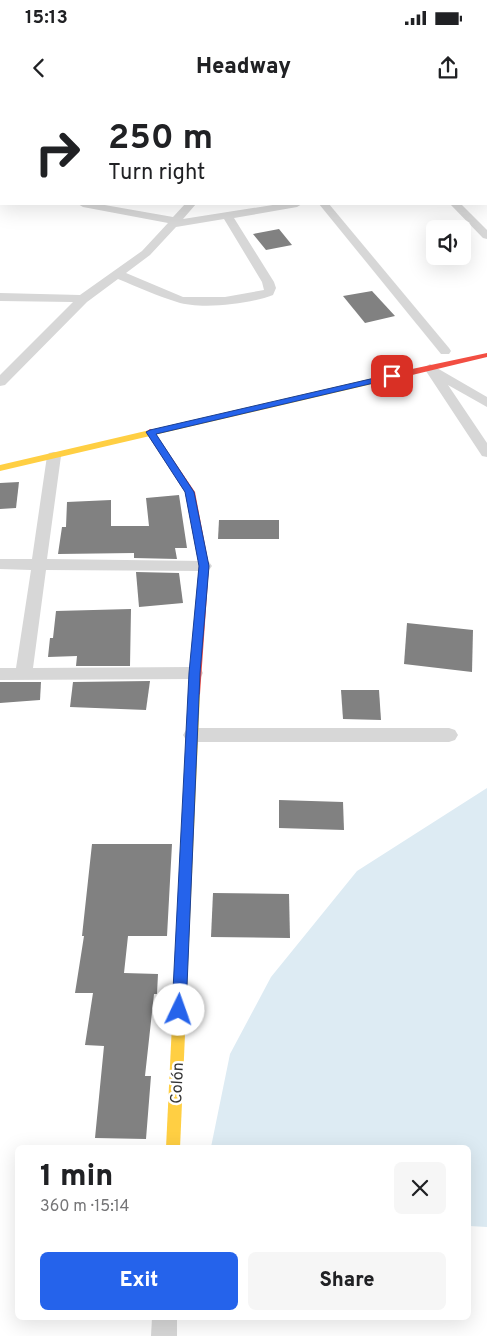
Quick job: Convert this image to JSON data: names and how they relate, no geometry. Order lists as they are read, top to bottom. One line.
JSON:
{"streets":{"street":["Colón"]},"page":{"status":"15:13","header":"Headway","turn":["250 m","Turn right"],"heading":["1 min","360 m · 15:14"],"buttons":["Exit","Share"]}}
